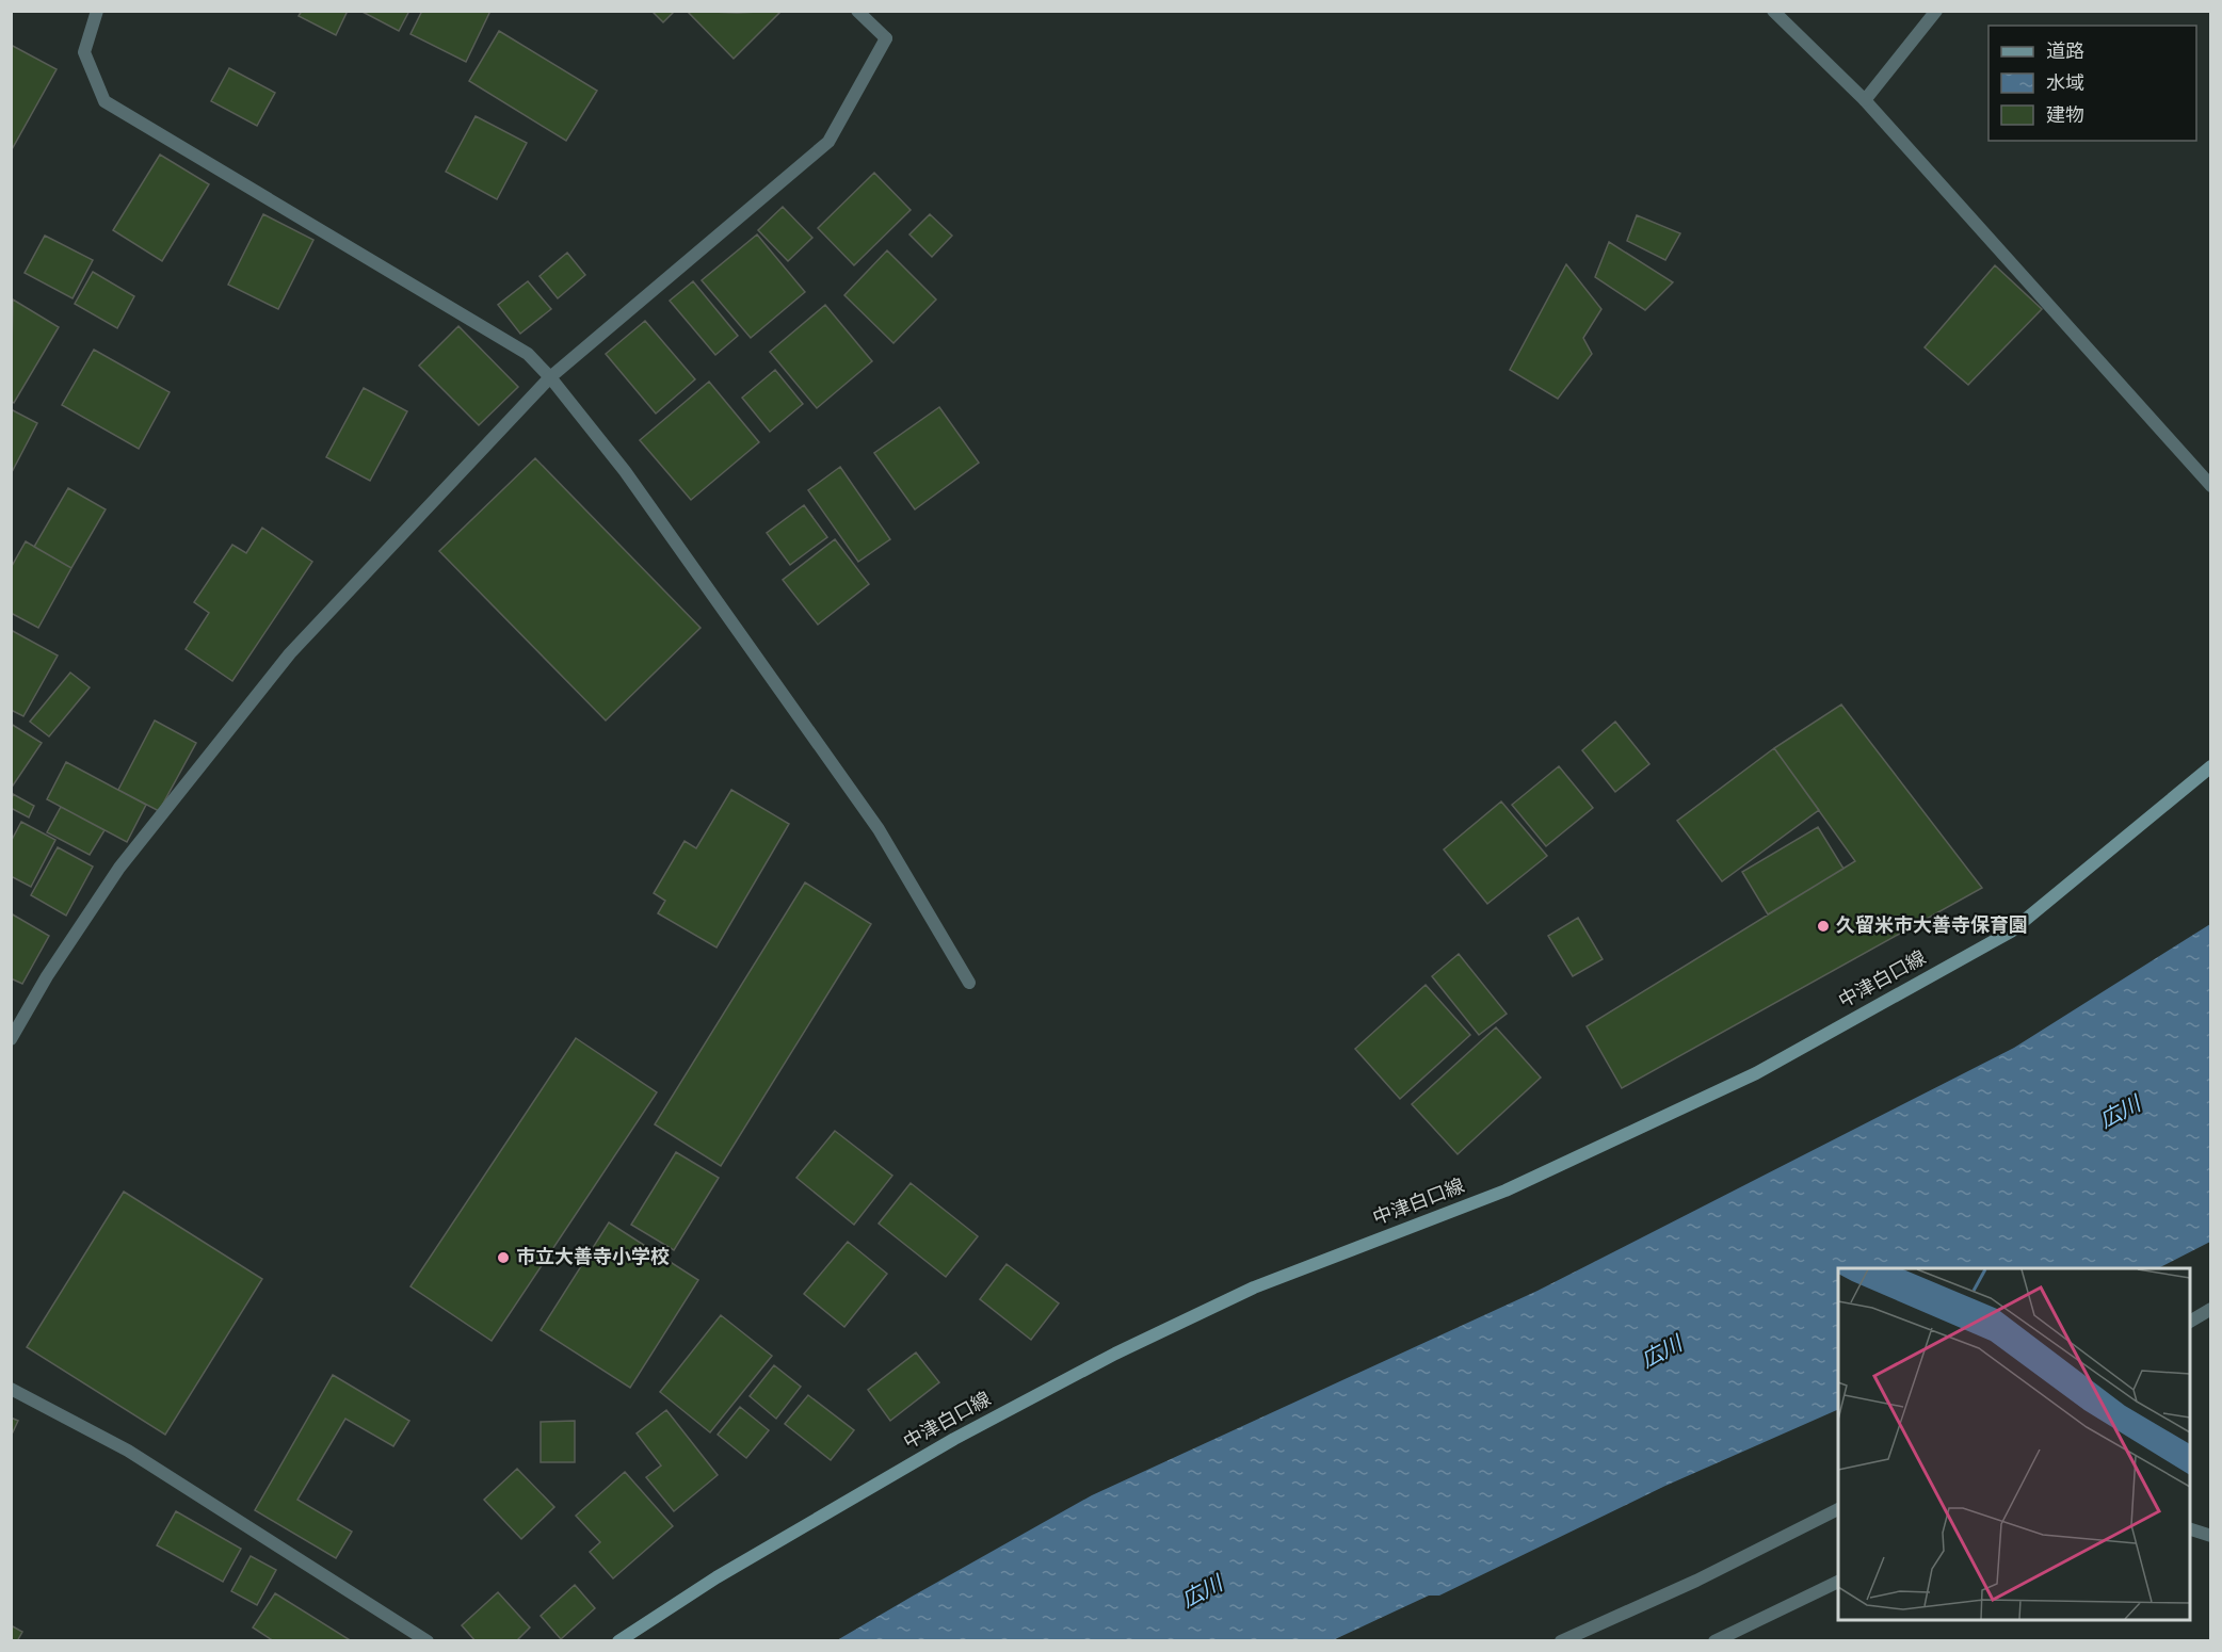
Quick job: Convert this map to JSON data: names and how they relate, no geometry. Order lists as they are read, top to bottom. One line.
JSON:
{"streets":{"main road":["中津白口線"]},"water":["広川"],"places":["久留米市大善寺保育園","市立大善寺小学校"],"legend":["道路","水域","建物"]}
